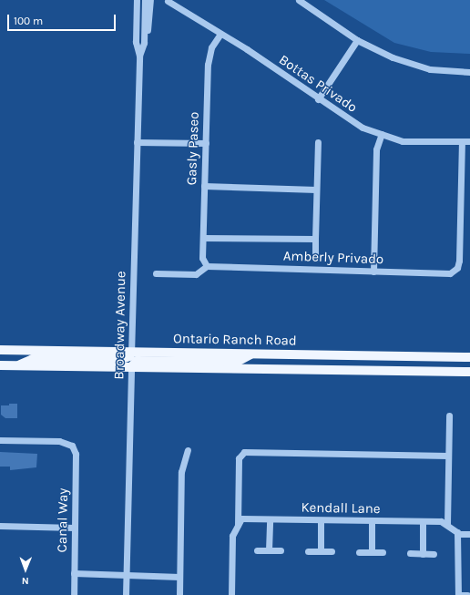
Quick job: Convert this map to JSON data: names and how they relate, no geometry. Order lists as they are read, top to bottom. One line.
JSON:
{"streets":{"main road":["Ontario Ranch Road"],"street":["Bottas Privado","Gasly Paseo","Amberly Privado","Broadway Avenue","Kendall Lane","Canal Way"]},"crossings":[["Bottas Privado","Gasly Paseo"],["Bottas Privado","Amberly Privado"],["Gasly Paseo","Amberly Privado"],["Broadway Avenue","Ontario Ranch Road"]],"scale_bar":"100 m","north":"bottom"}
